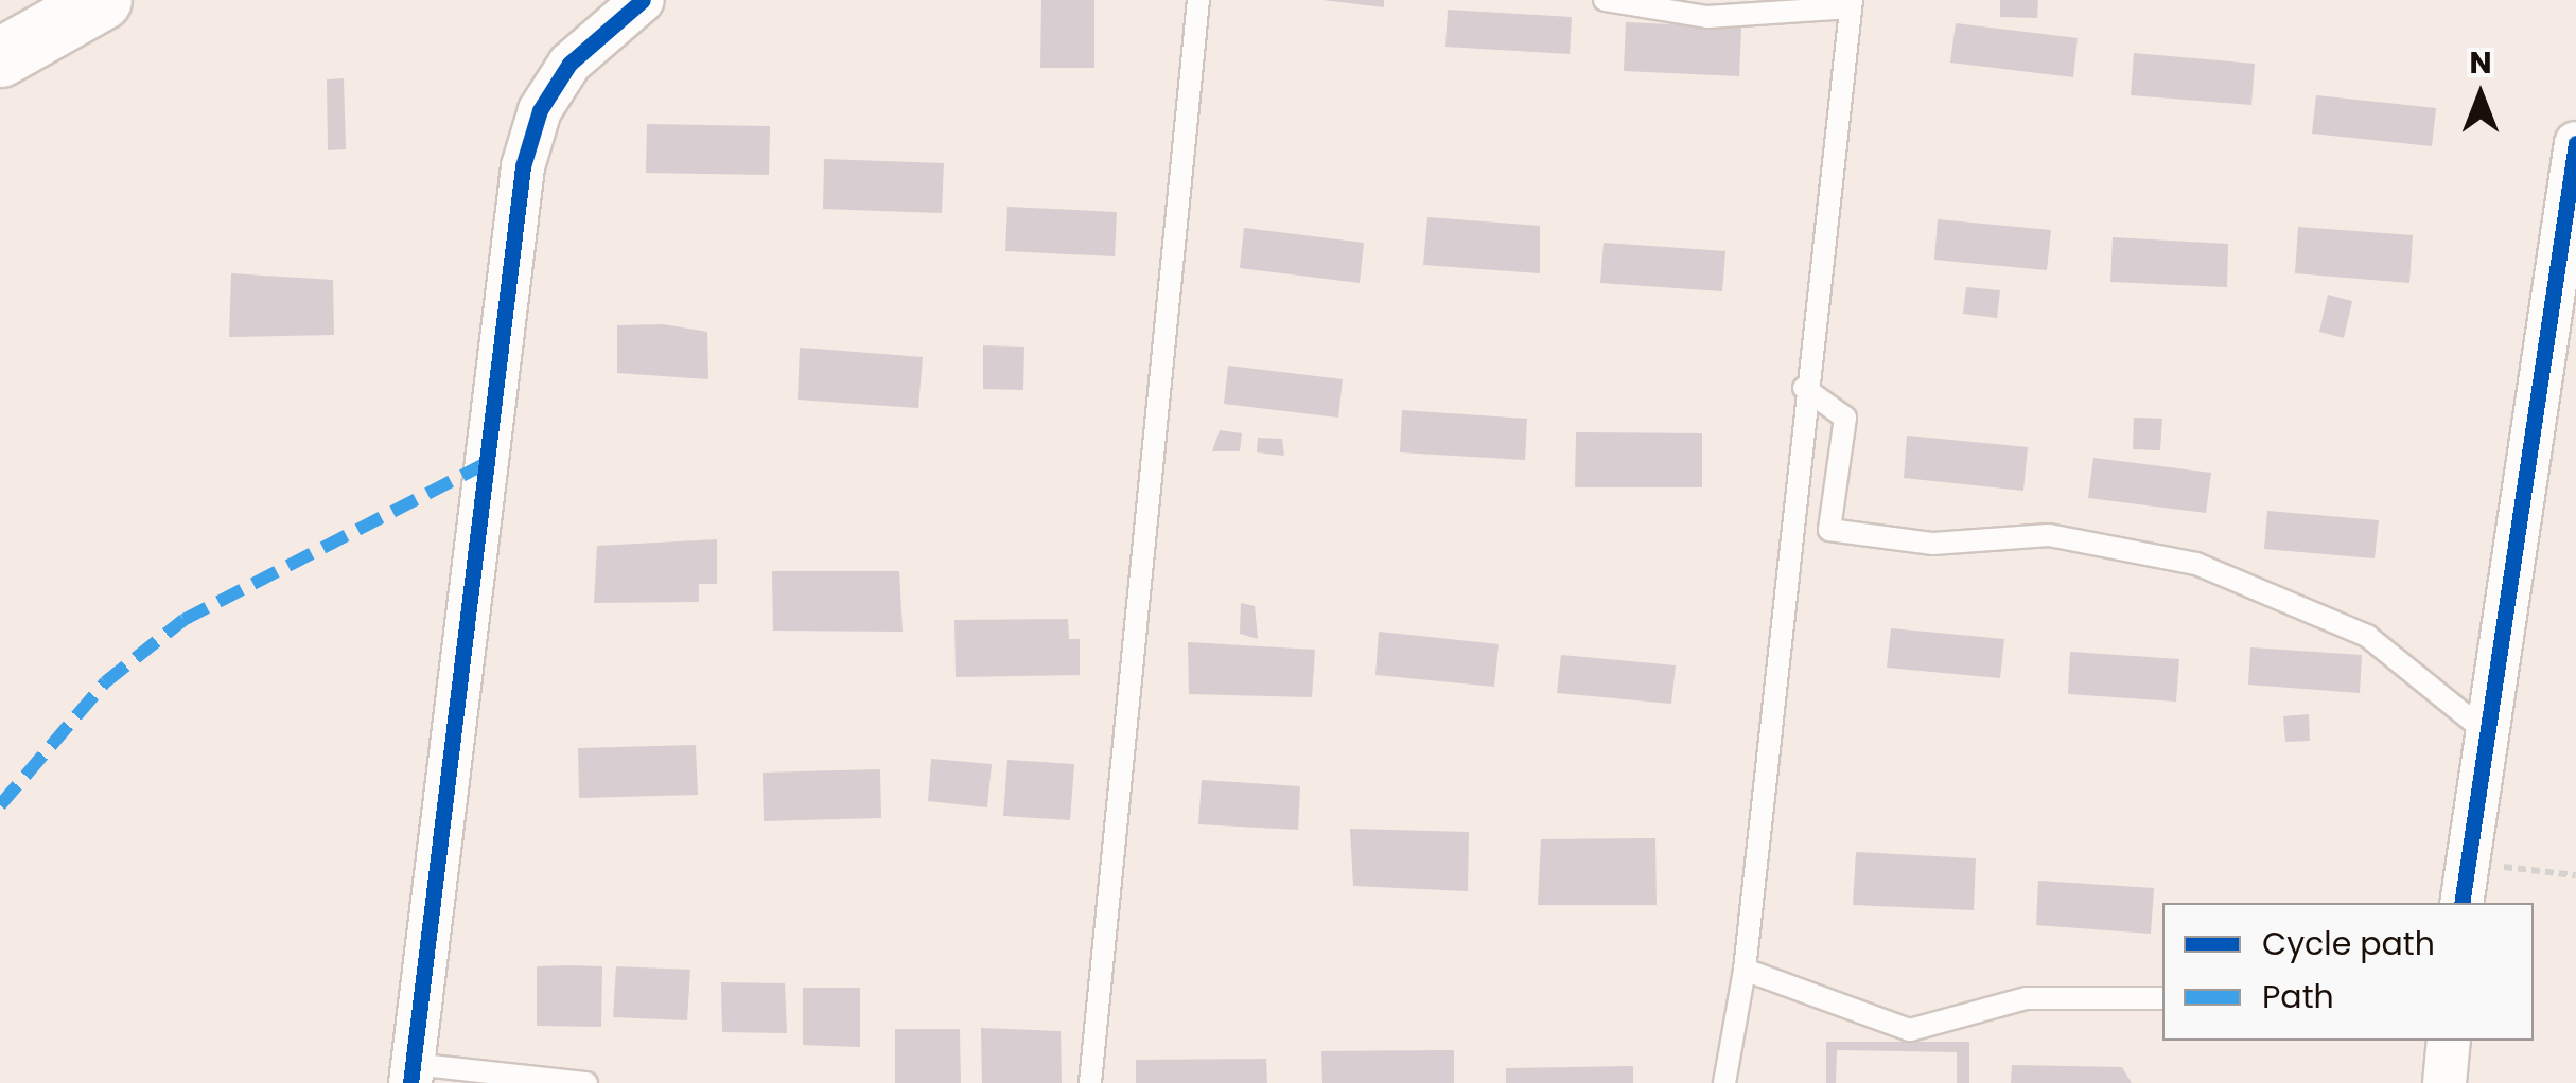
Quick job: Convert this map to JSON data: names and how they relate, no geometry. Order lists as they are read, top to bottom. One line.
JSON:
{"legend":["Cycle path","Path"],"north":"top"}
